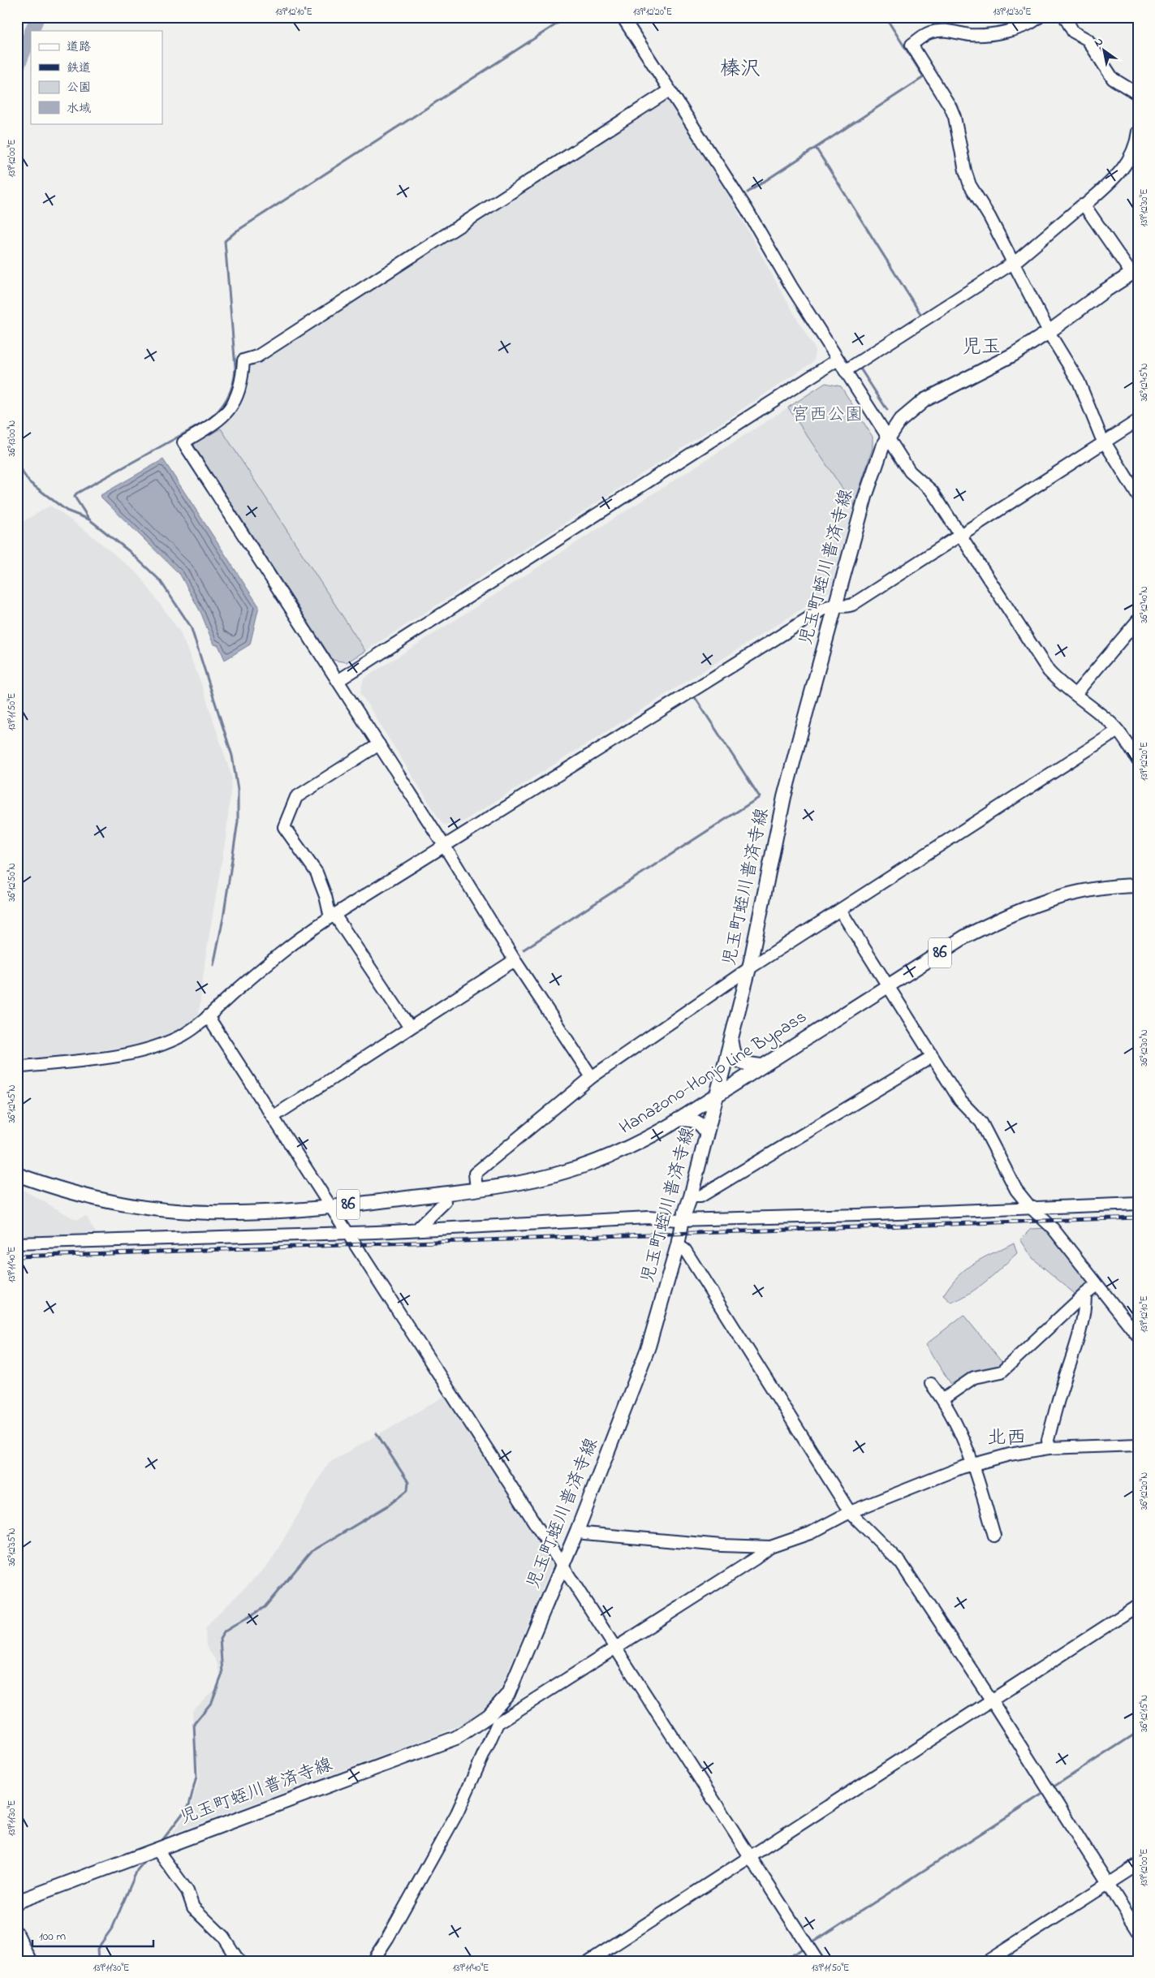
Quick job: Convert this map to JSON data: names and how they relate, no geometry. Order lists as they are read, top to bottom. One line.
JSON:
{"streets":{"main road":["児玉町蛭川普済寺線","86","Hanazono-Honjo Line Bypass"]},"crossings":[["児玉町蛭川普済寺線","Hanazono-Honjo Line Bypass"]],"districts":["榛沢","児玉","北西"],"parks":["宮西公園"],"legend":["道路","鉄道","公園","水域"],"scale_bar":"100 m","north":"top left","coordinates":["139°12'10\"E","139°12'20\"E","139°12'30\"E","139°12'00\"E","36°12'45\"N","36°13'00\"N","36°12'40\"N","139°11'50\"E","36°12'50\"N","36°12'30\"N","139°11'40\"E","36°12'20\"N","36°12'35\"N","36°12'15\"N","139°11'30\"E"]}
